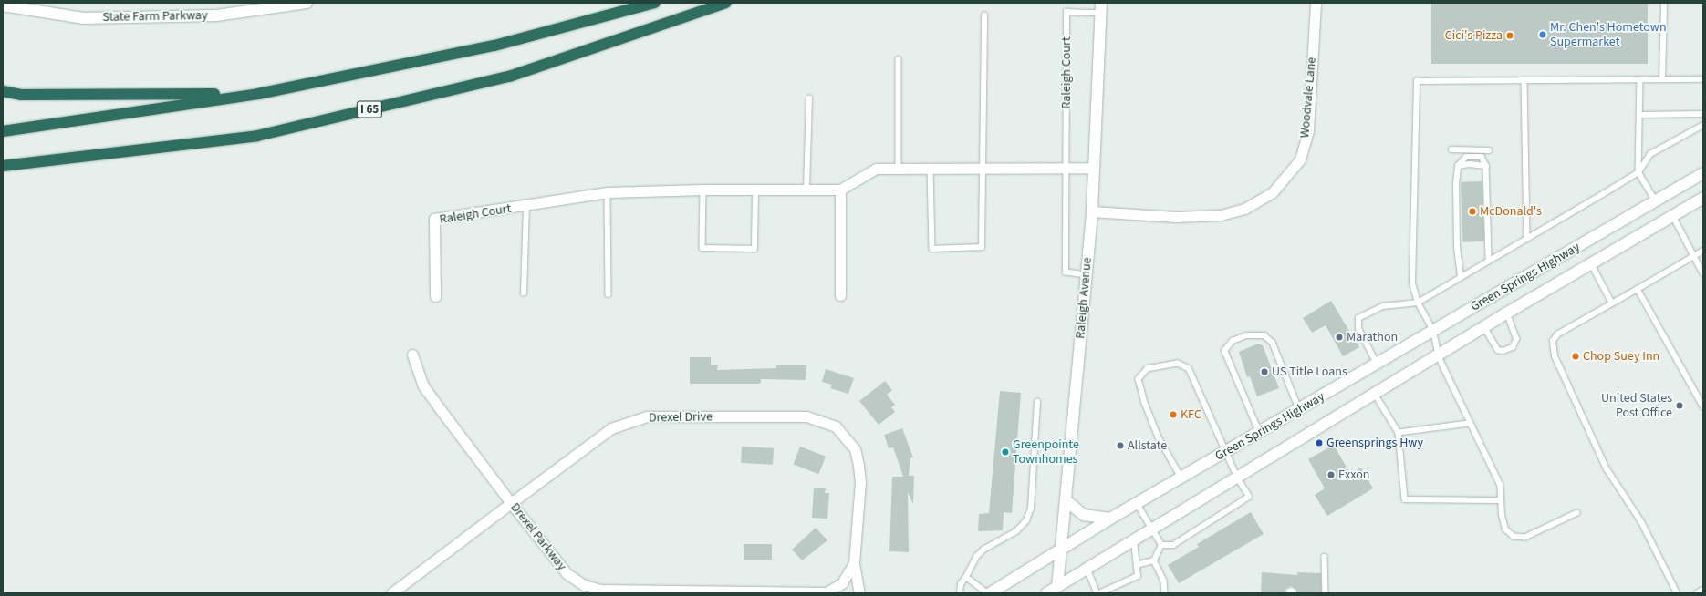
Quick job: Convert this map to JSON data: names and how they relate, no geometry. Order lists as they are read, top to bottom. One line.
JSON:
{"streets":{"highway":["I 65"],"main road":["State Farm Parkway","Green Springs Highway","Raleigh Avenue"],"street":["Raleigh Court","Woodvale Lane","Drexel Drive","Drexel Parkway"]},"crossings":[["Raleigh Court","Raleigh Avenue"],["Woodvale Lane","Raleigh Avenue"],["Green Springs Highway","Raleigh Avenue"],["Drexel Drive","Drexel Parkway"]],"places":["Mr. Chen's Hometown Supermarket","Cici's Pizza","McDonald's","Marathon","Chop Suey Inn","US Title Loans","United States Post Office","KFC","Greensprings Hwy","Allstate","Greenpointe Townhomes","Exxon"]}
